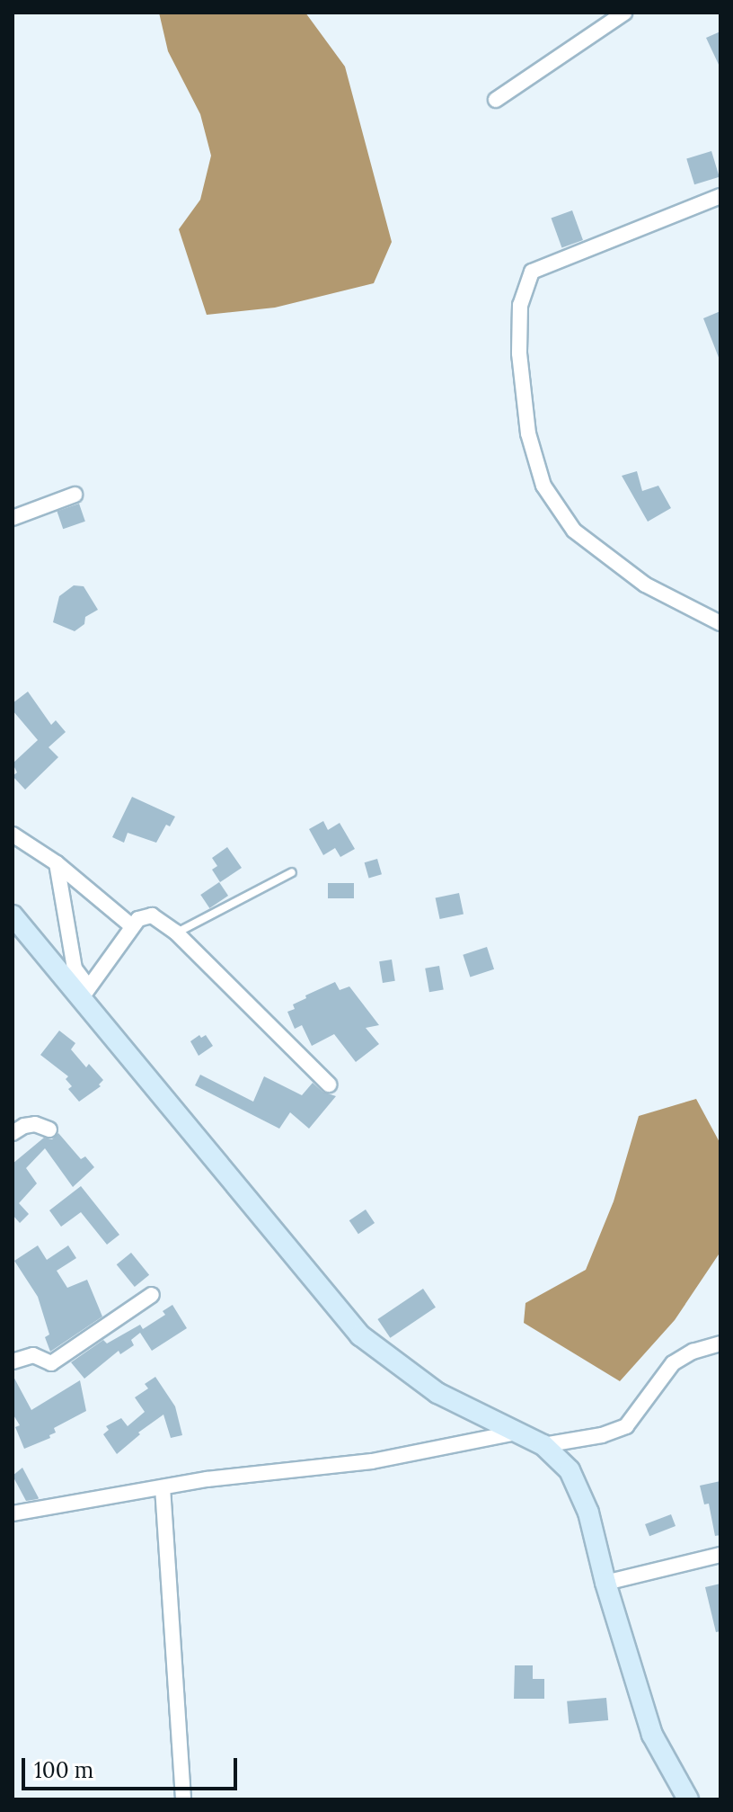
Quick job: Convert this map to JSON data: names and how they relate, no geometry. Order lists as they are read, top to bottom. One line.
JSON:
{"scale_bar":"100 m"}
